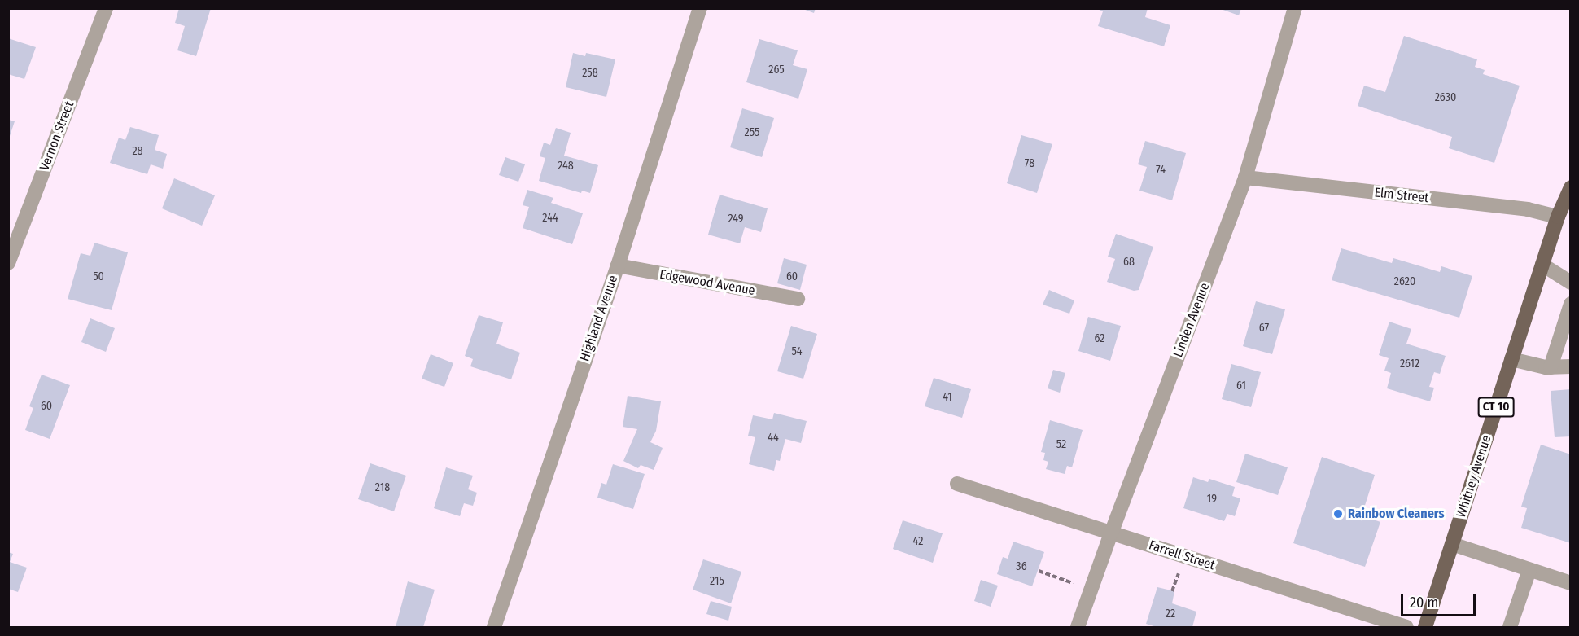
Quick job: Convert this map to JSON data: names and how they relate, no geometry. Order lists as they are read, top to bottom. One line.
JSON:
{"streets":{"main road":["CT 10","Whitney Avenue"],"street":["Vernon Street","Elm Street","Edgewood Avenue","Highland Avenue","Linden Avenue","Farrell Street"]},"crossings":[["Elm Street","Linden Avenue"],["Elm Street","Whitney Avenue"],["Edgewood Avenue","Highland Avenue"],["Linden Avenue","Farrell Street"]],"places":["Rainbow Cleaners"],"house_numbers":["265","258","2630","255","28","78","248","74","244","249","68","50","60","2620","67","62","54","2612","61","41","60","44","52","218","19","42","36","215","22"],"scale_bar":"20 m"}
